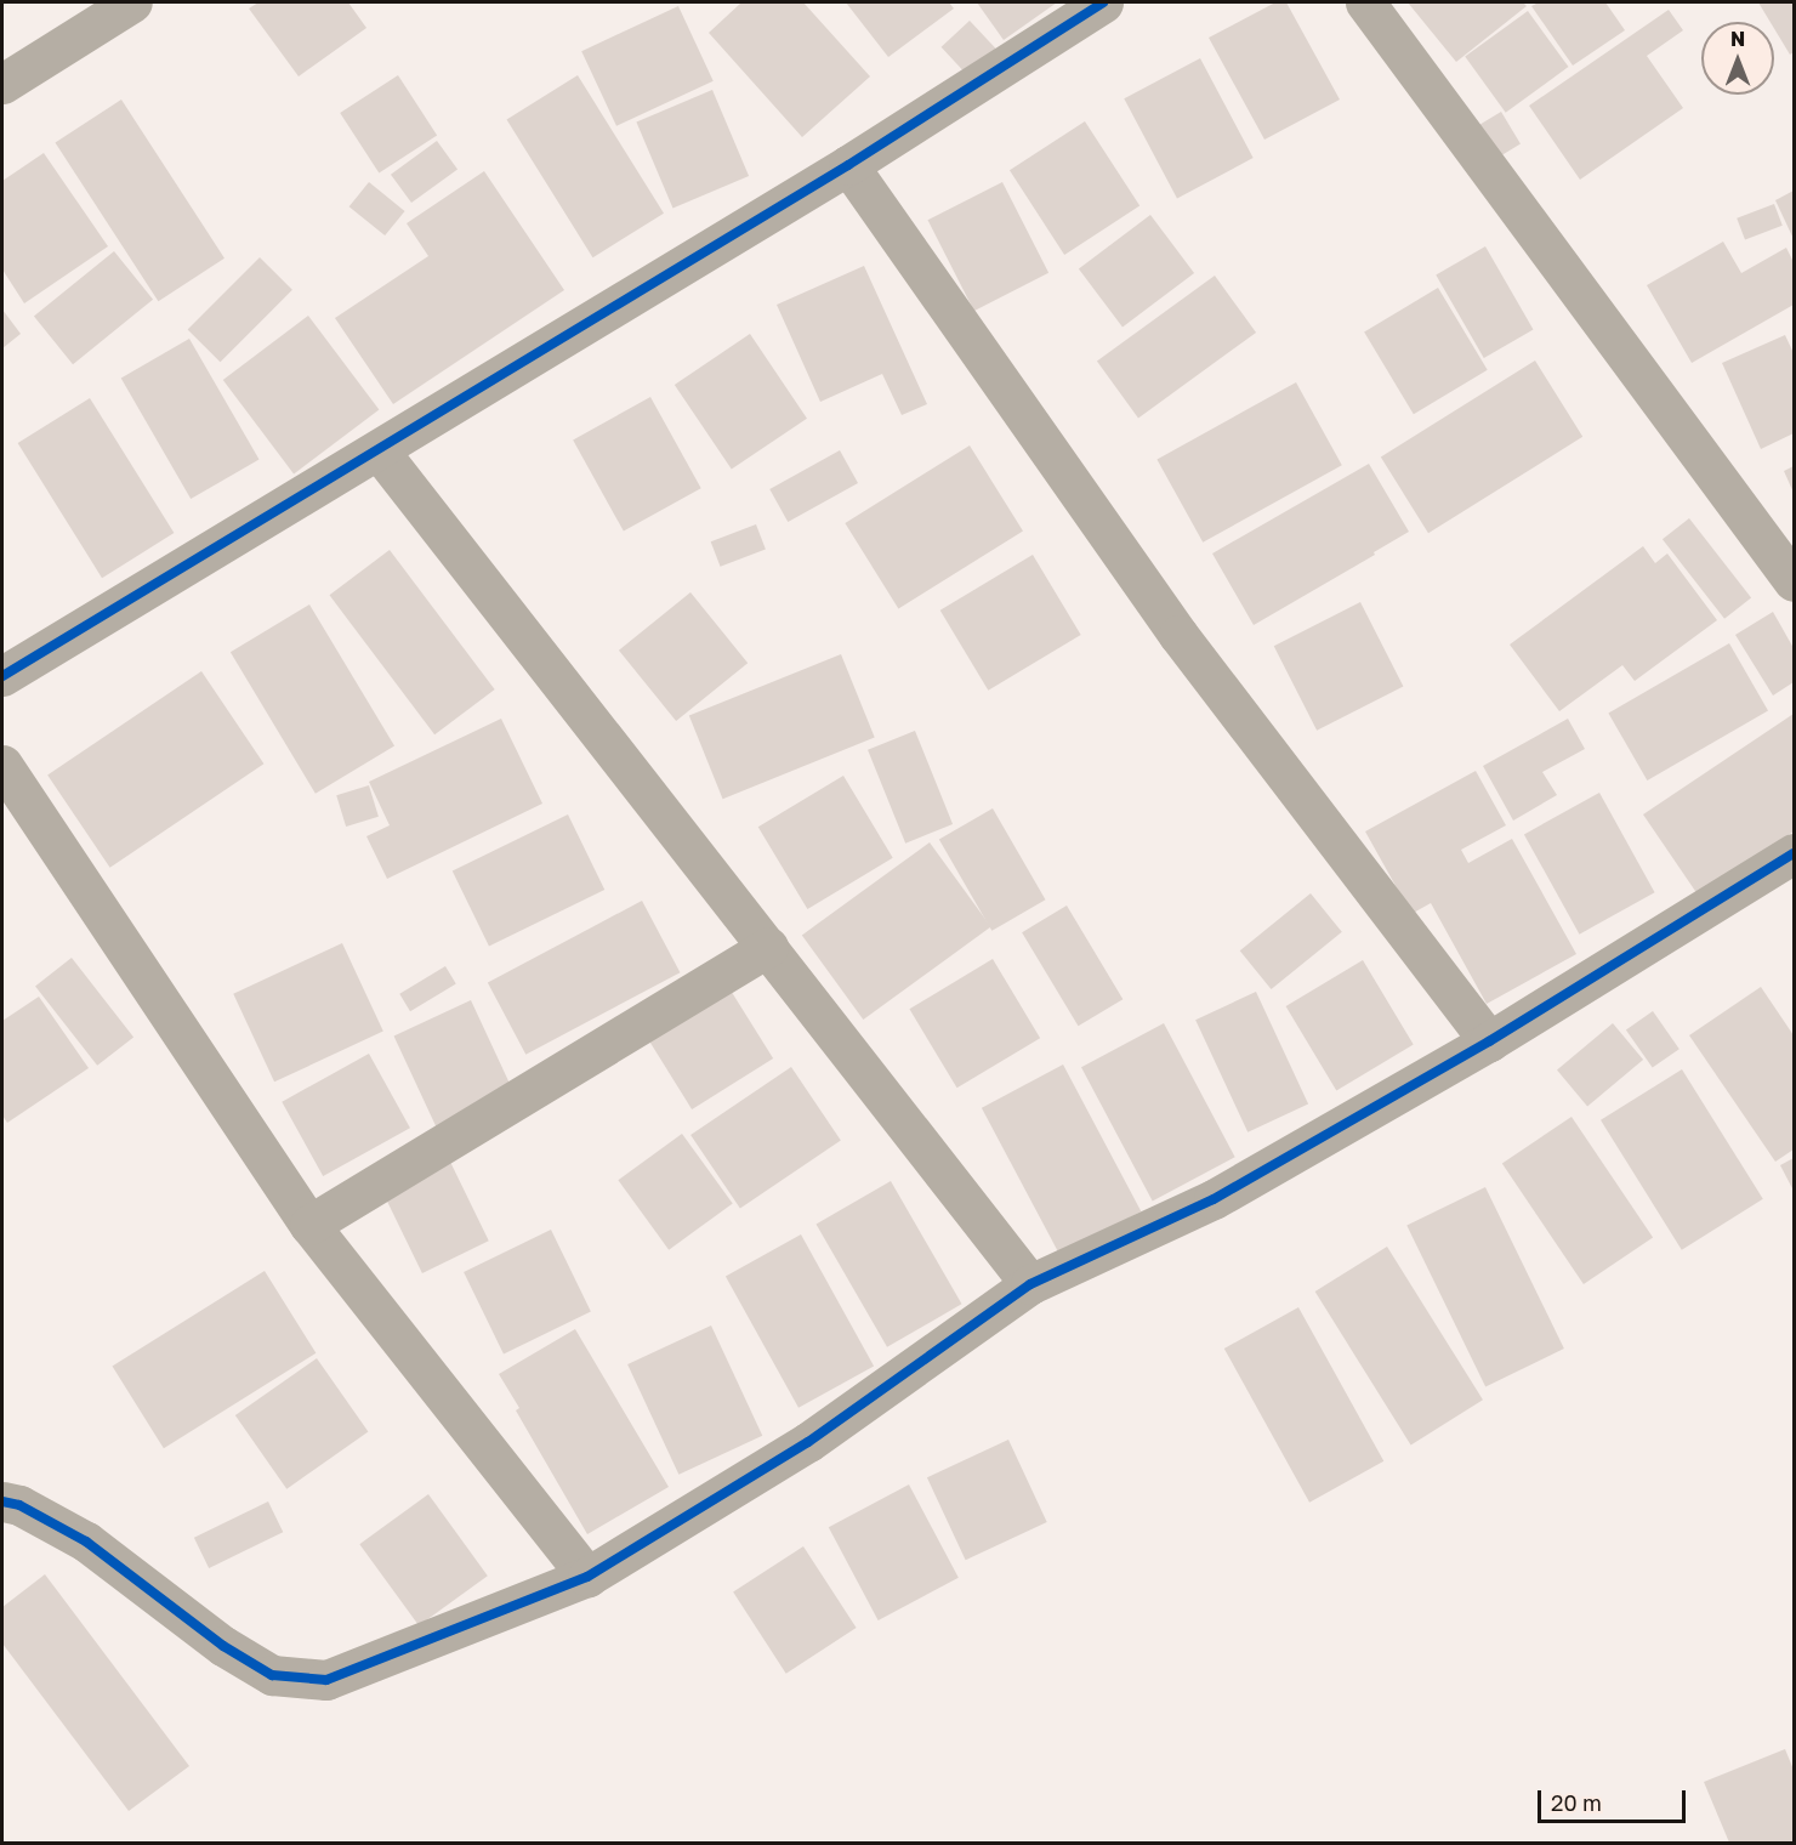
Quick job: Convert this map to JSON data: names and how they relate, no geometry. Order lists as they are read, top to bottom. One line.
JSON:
{"scale_bar":"20 m","north":"top"}
